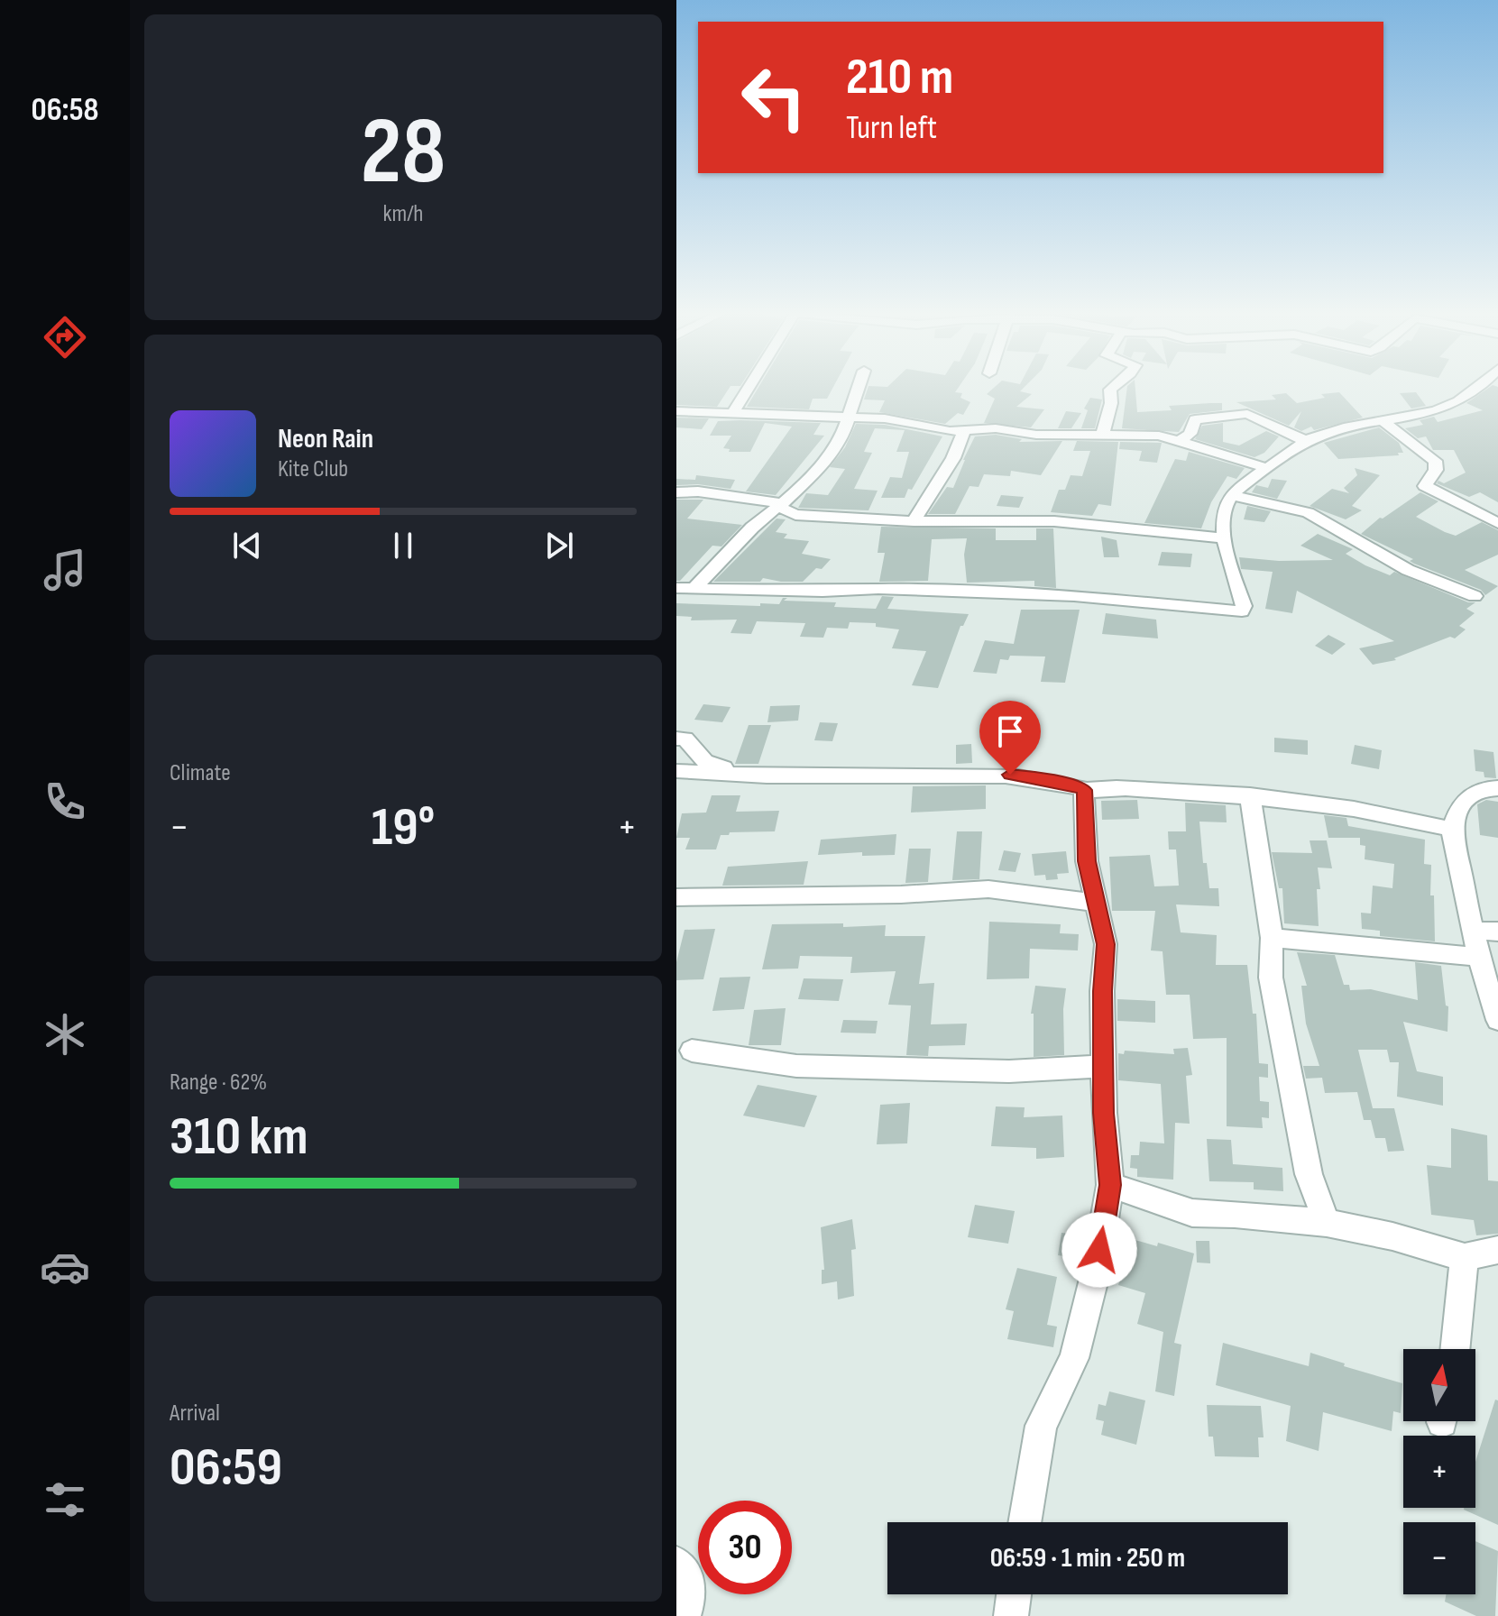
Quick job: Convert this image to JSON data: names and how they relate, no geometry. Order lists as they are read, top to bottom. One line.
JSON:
{"north":"top","page":{"tabs":"06:58","tile":[["28","km/h"],"Climate",["Range · 62%","310 km"],["Arrival","06:59"]],"turn":["210 m","Turn left"],"song":["Neon Rain","Kite Club"],"heat":["−","19°","+"],"map_buttons":["+","−"],"limit":"30","trip":"06:59 · 1 min · 250 m"}}
